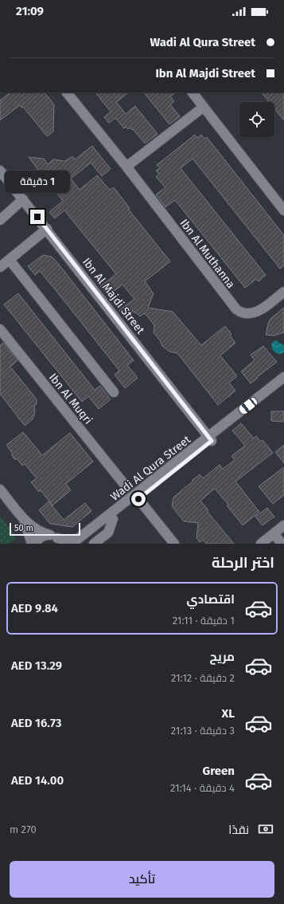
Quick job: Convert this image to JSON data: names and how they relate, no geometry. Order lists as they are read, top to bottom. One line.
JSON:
{"streets":{"street":["Ibn Al Muthanna","Ibn Al Majdi Street","Ibn Al Muqri","Wadi Al Qura Street"]},"crossings":[["Ibn Al Majdi Street","Wadi Al Qura Street"]],"scale_bar":"50 m","page":{"status":"21:09","banner":["Wadi Al Qura Street","Ibn Al Majdi Street"],"bubble":"1 دقيقة","scale":"50 m","heading":"اختر الرحلة","list":[{"name":"اقتصادي","note":"1 دقيقة · 21:11","value":"AED 9.84"},{"name":"مريح","note":"2 دقيقة · 21:12","value":"AED 13.29"},{"name":"XL","note":"3 دقيقة · 21:13","value":"AED 16.73"},{"name":"Green","note":"4 دقيقة · 21:14","value":"AED 14.00"}],"pay":["نقدًا","270 m"],"buttons":"تأكيد"}}
